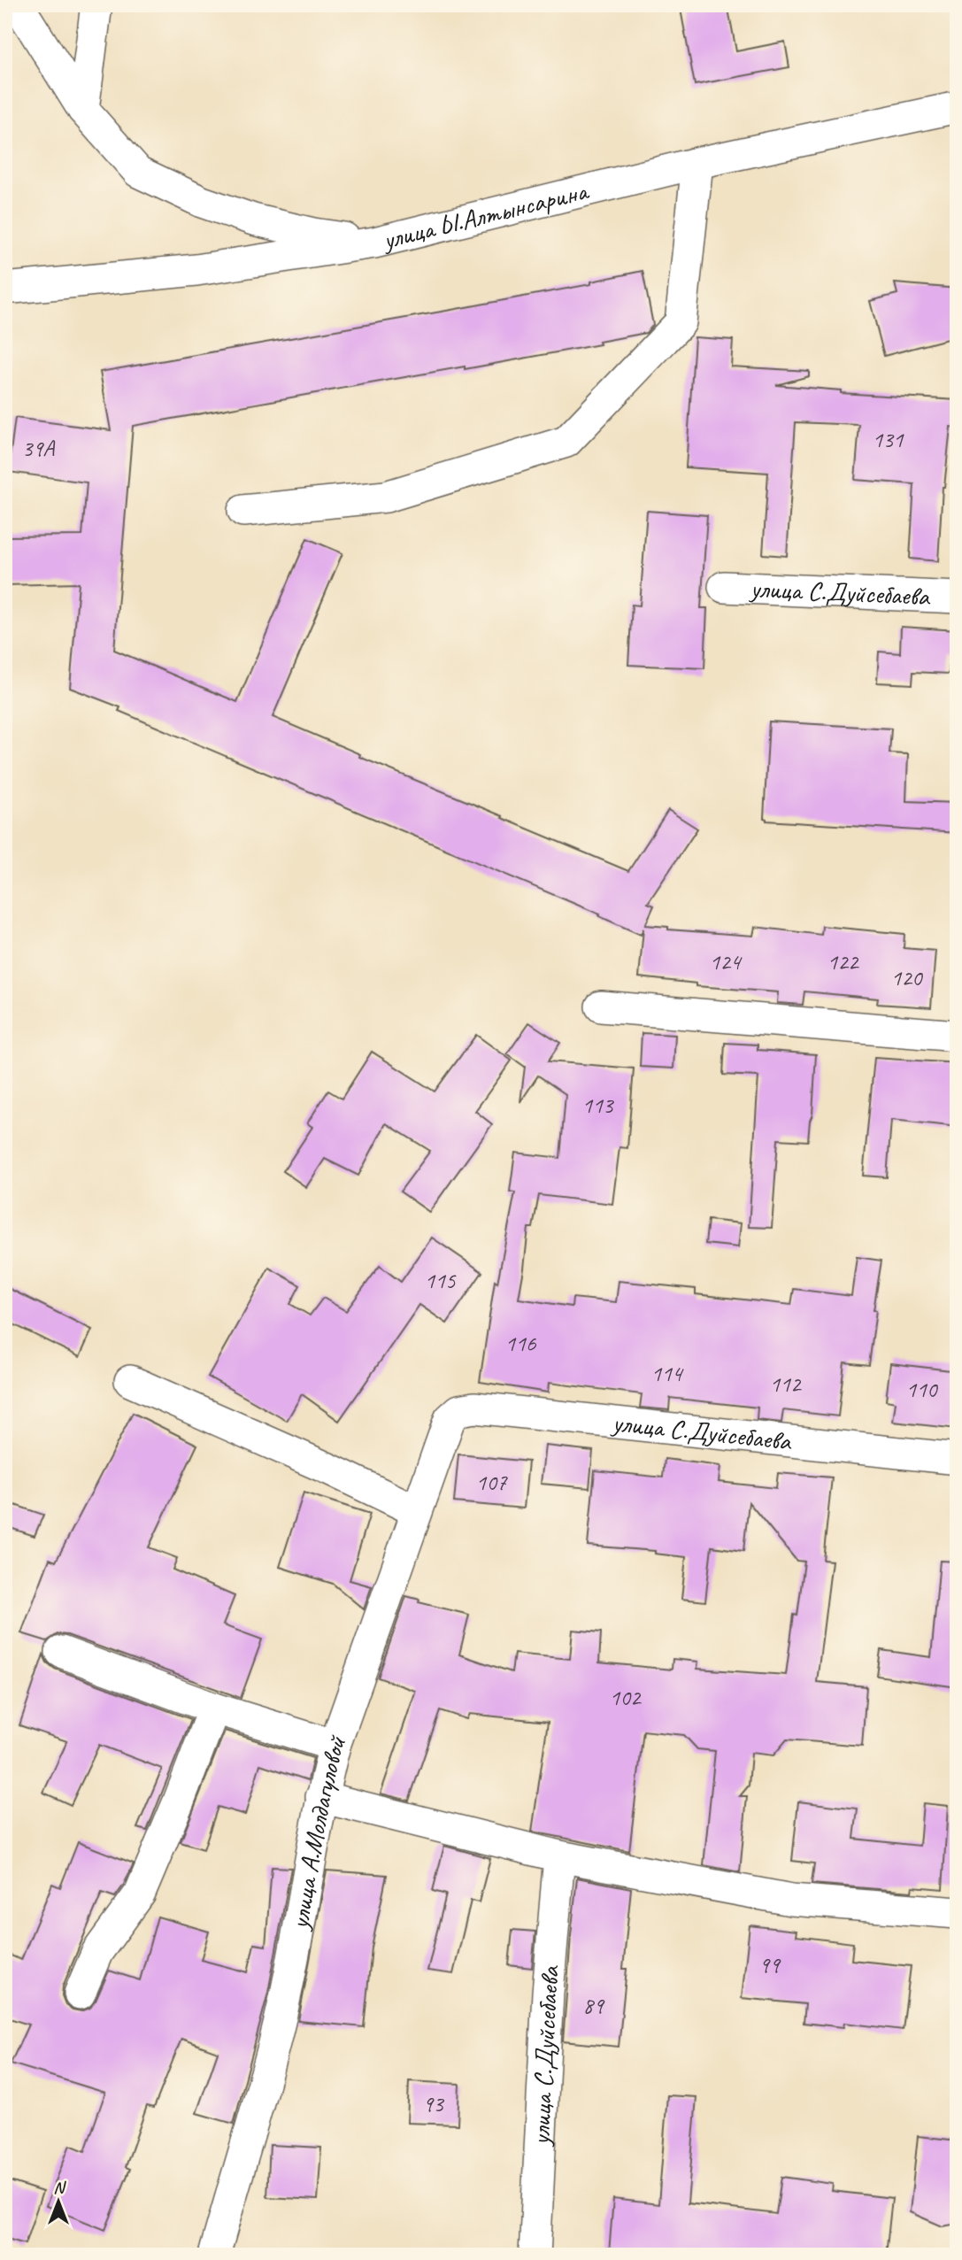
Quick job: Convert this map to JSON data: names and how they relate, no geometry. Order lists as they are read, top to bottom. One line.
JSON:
{"streets":{"street":["улица Ы.Алтынсарина","улица С.Дуйсебаева","улица А.Молдагуловой"]},"crossings":[["улица С.Дуйсебаева","улица А.Молдагуловой"]],"house_numbers":["131","39А","124","122","120","113","115","116","114","112","110","107","102","99","89","93"],"north":"top"}
